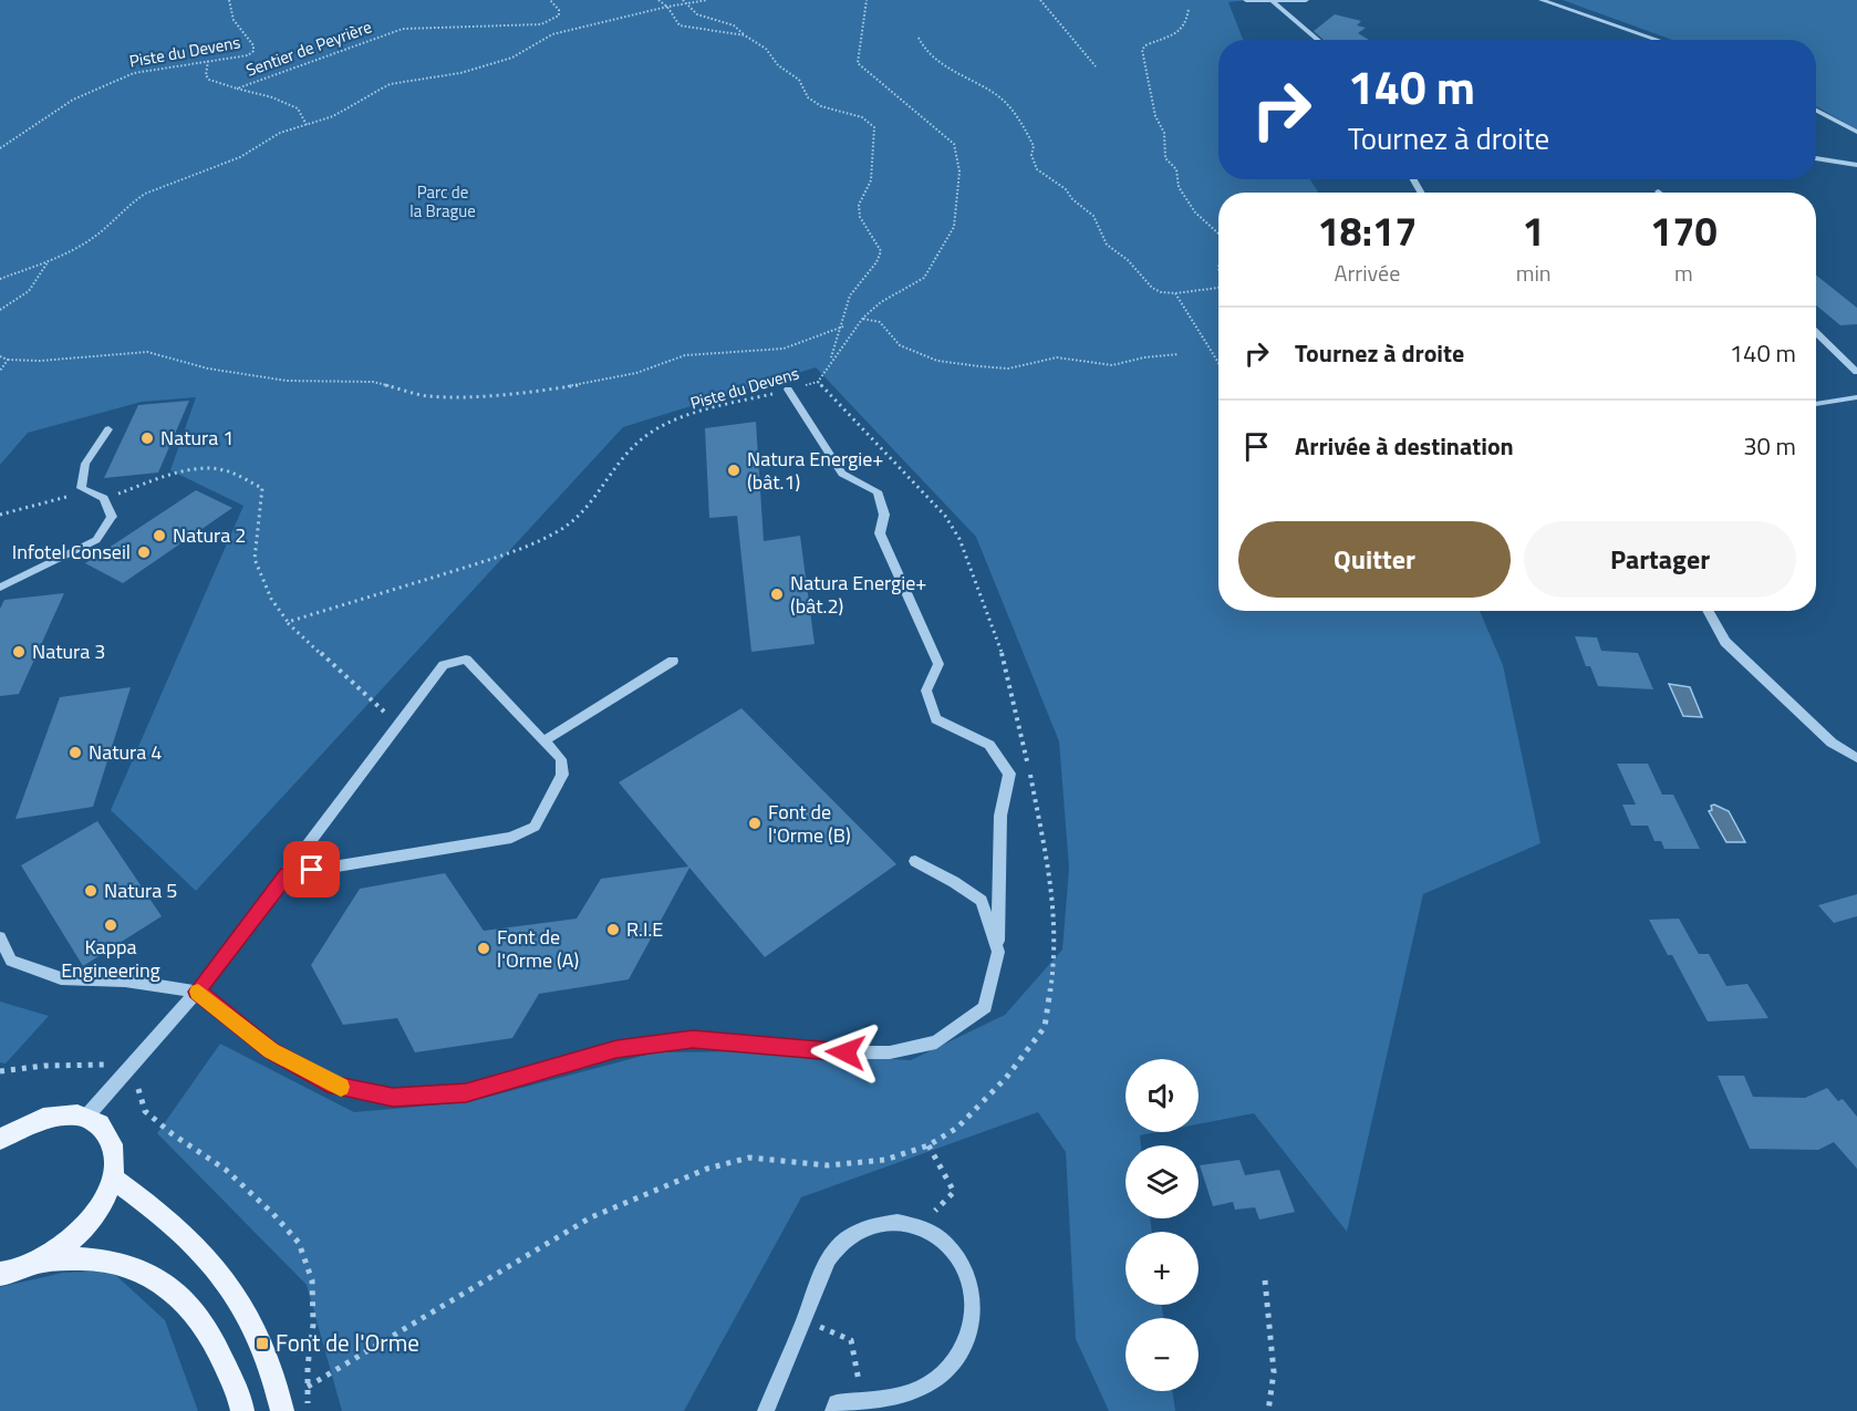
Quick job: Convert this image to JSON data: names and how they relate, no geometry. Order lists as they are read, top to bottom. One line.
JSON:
{"streets":{"path":["Sentier de Peyrière","Piste du Devens"]},"parks":["Parc de la Brague"],"places":{"other":["Natura 1","Natura Energie+ (bât.1)","Natura 2","Infotel Conseil","Natura Energie+ (bât.2)","Natura 3","Natura 4","Font de l'Orme (B)","Natura 5","Kappa Engineering","R.I.E","Font de l'Orme (A)"],"transit":["Font de l'Orme"]},"page":{"turn":["140 m","Tournez à droite"],"eta":["18:17","Arrivée","1","min","170","m"],"list":[{"name":"Tournez à droite","value":"140 m"},{"name":"Arrivée à destination","value":"30 m"}],"buttons":["Quitter","Partager"],"map_buttons":["+","−"]}}
